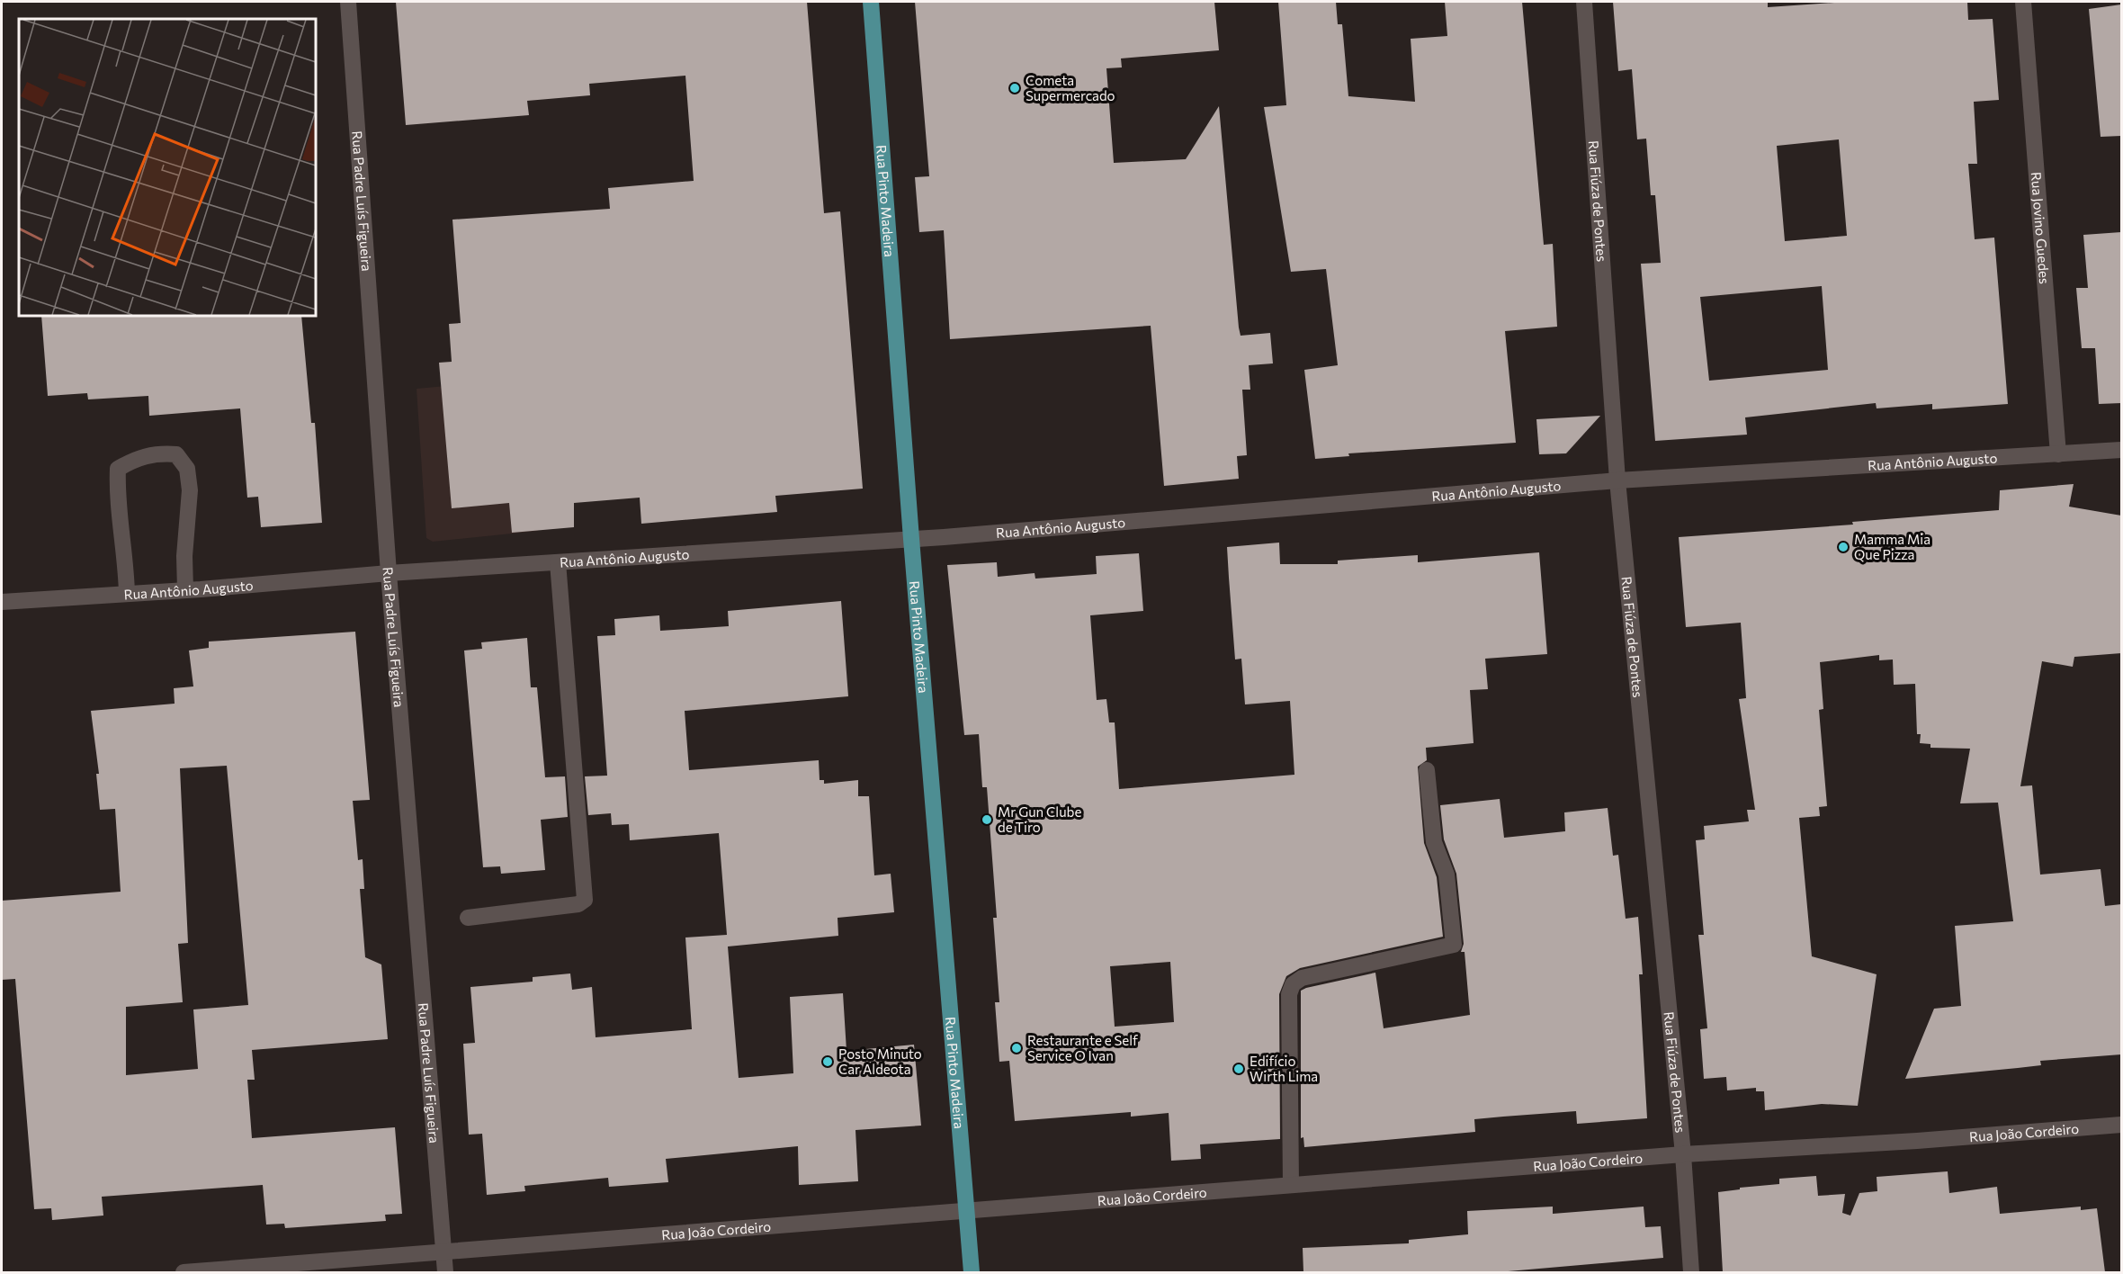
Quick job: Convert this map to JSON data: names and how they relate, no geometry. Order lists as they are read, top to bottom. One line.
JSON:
{"streets":{"main road":["Rua Pinto Madeira"],"street":["Rua Padre Luís Figueira","Rua Fiúza de Pontes","Rua Jovino Guedes","Rua Antônio Augusto","Rua João Cordeiro"]},"crossings":[["Rua Padre Luís Figueira","Rua Antônio Augusto"],["Rua Padre Luís Figueira","Rua João Cordeiro"],["Rua Pinto Madeira","Rua Antônio Augusto"],["Rua Pinto Madeira","Rua João Cordeiro"],["Rua Fiúza de Pontes","Rua Antônio Augusto"],["Rua Fiúza de Pontes","Rua João Cordeiro"],["Rua Jovino Guedes","Rua Antônio Augusto"]],"places":["Cometa Supermercado","Mamma Mia Que Pizza","Mr Gun Clube de Tiro","Restaurante e Self Service O Ivan","Posto Minuto Car Aldeota","Edifício Wirth Lima"]}
